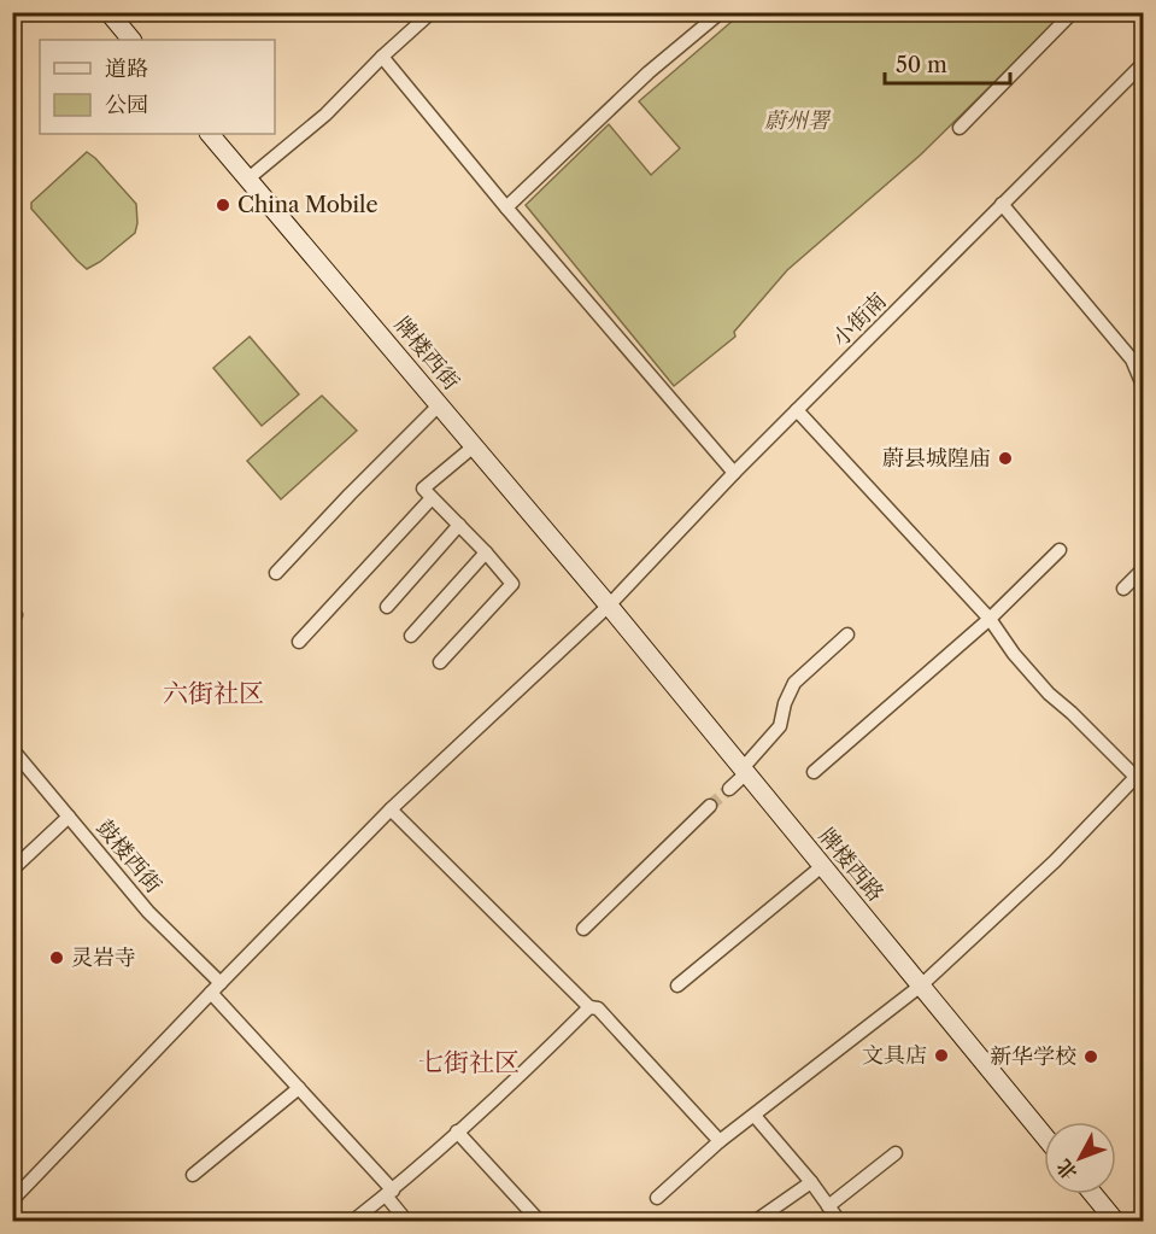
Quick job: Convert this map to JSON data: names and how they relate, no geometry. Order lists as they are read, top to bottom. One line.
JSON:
{"streets":{"main road":["牌楼西街","牌楼西路"],"street":["小街南","鼓楼西街"]},"crossings":[["小街南","牌楼西街"],["小街南","鼓楼西街"],["小街南","牌楼西路"],["牌楼西街","牌楼西路"]],"districts":["六街社区","七街社区"],"parks":["蔚州署"],"places":["China Mobile","蔚县城隍庙","灵岩寺","文具店","新华学校"],"legend":["道路","公园"],"scale_bar":"50 m","north":"bottom left"}
